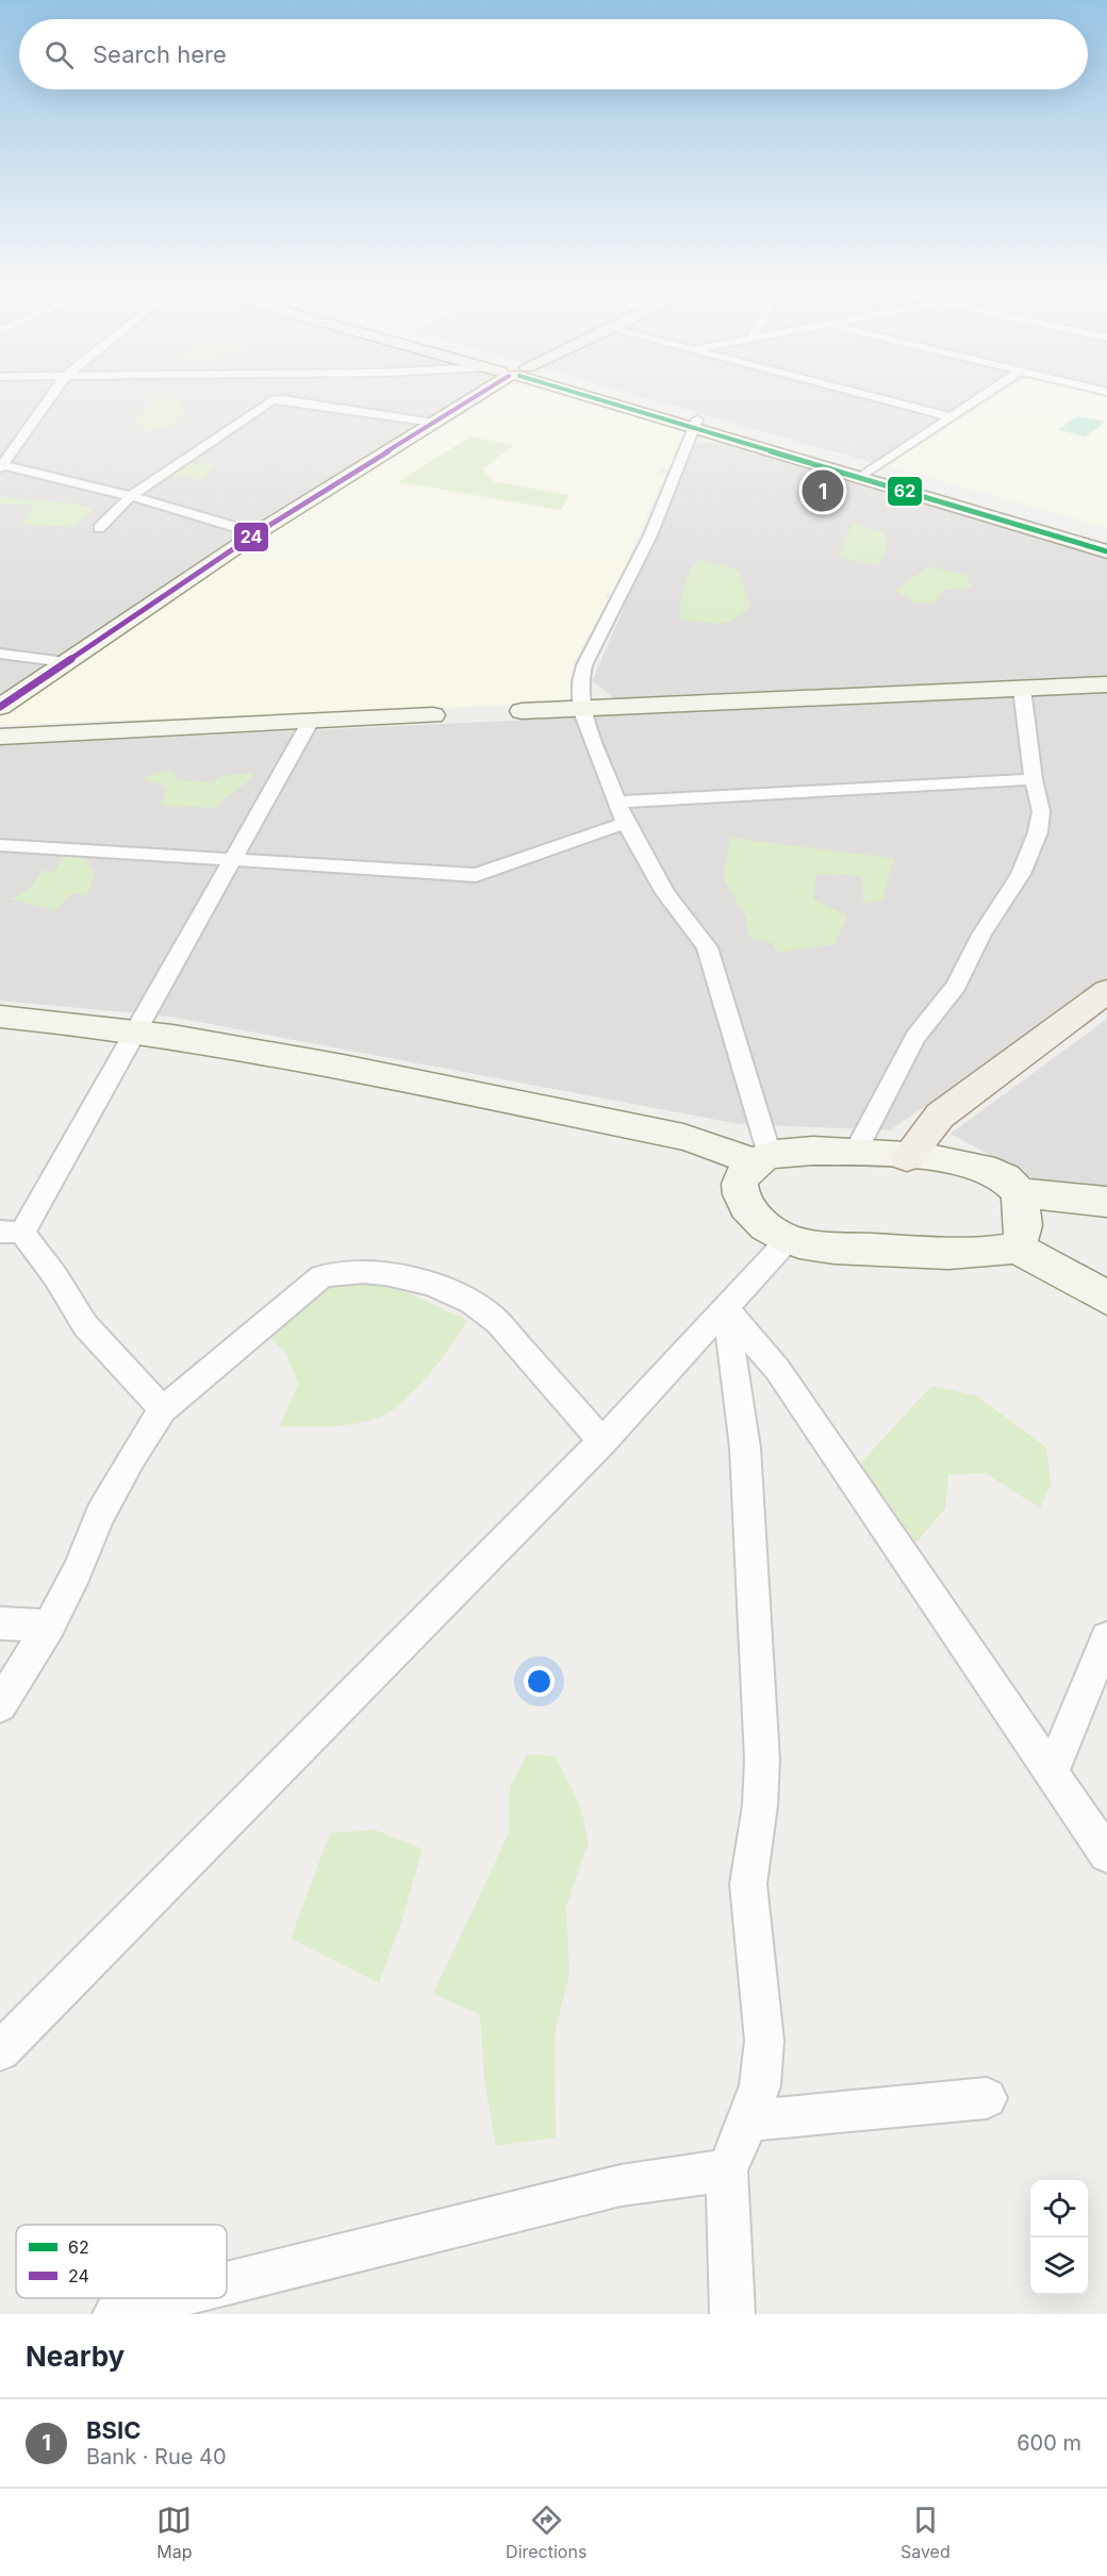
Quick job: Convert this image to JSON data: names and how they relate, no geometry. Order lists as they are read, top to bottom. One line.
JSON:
{"lines":["transit line 62","transit line 24"],"legend":["62","24"],"page":{"search":"Search here","pins":"1","heading":"Nearby","list":[{"mark":"1","name":"BSIC","note":"Bank · Rue 40","value":"600 m"}],"nav":["Map","Directions","Saved"]}}
